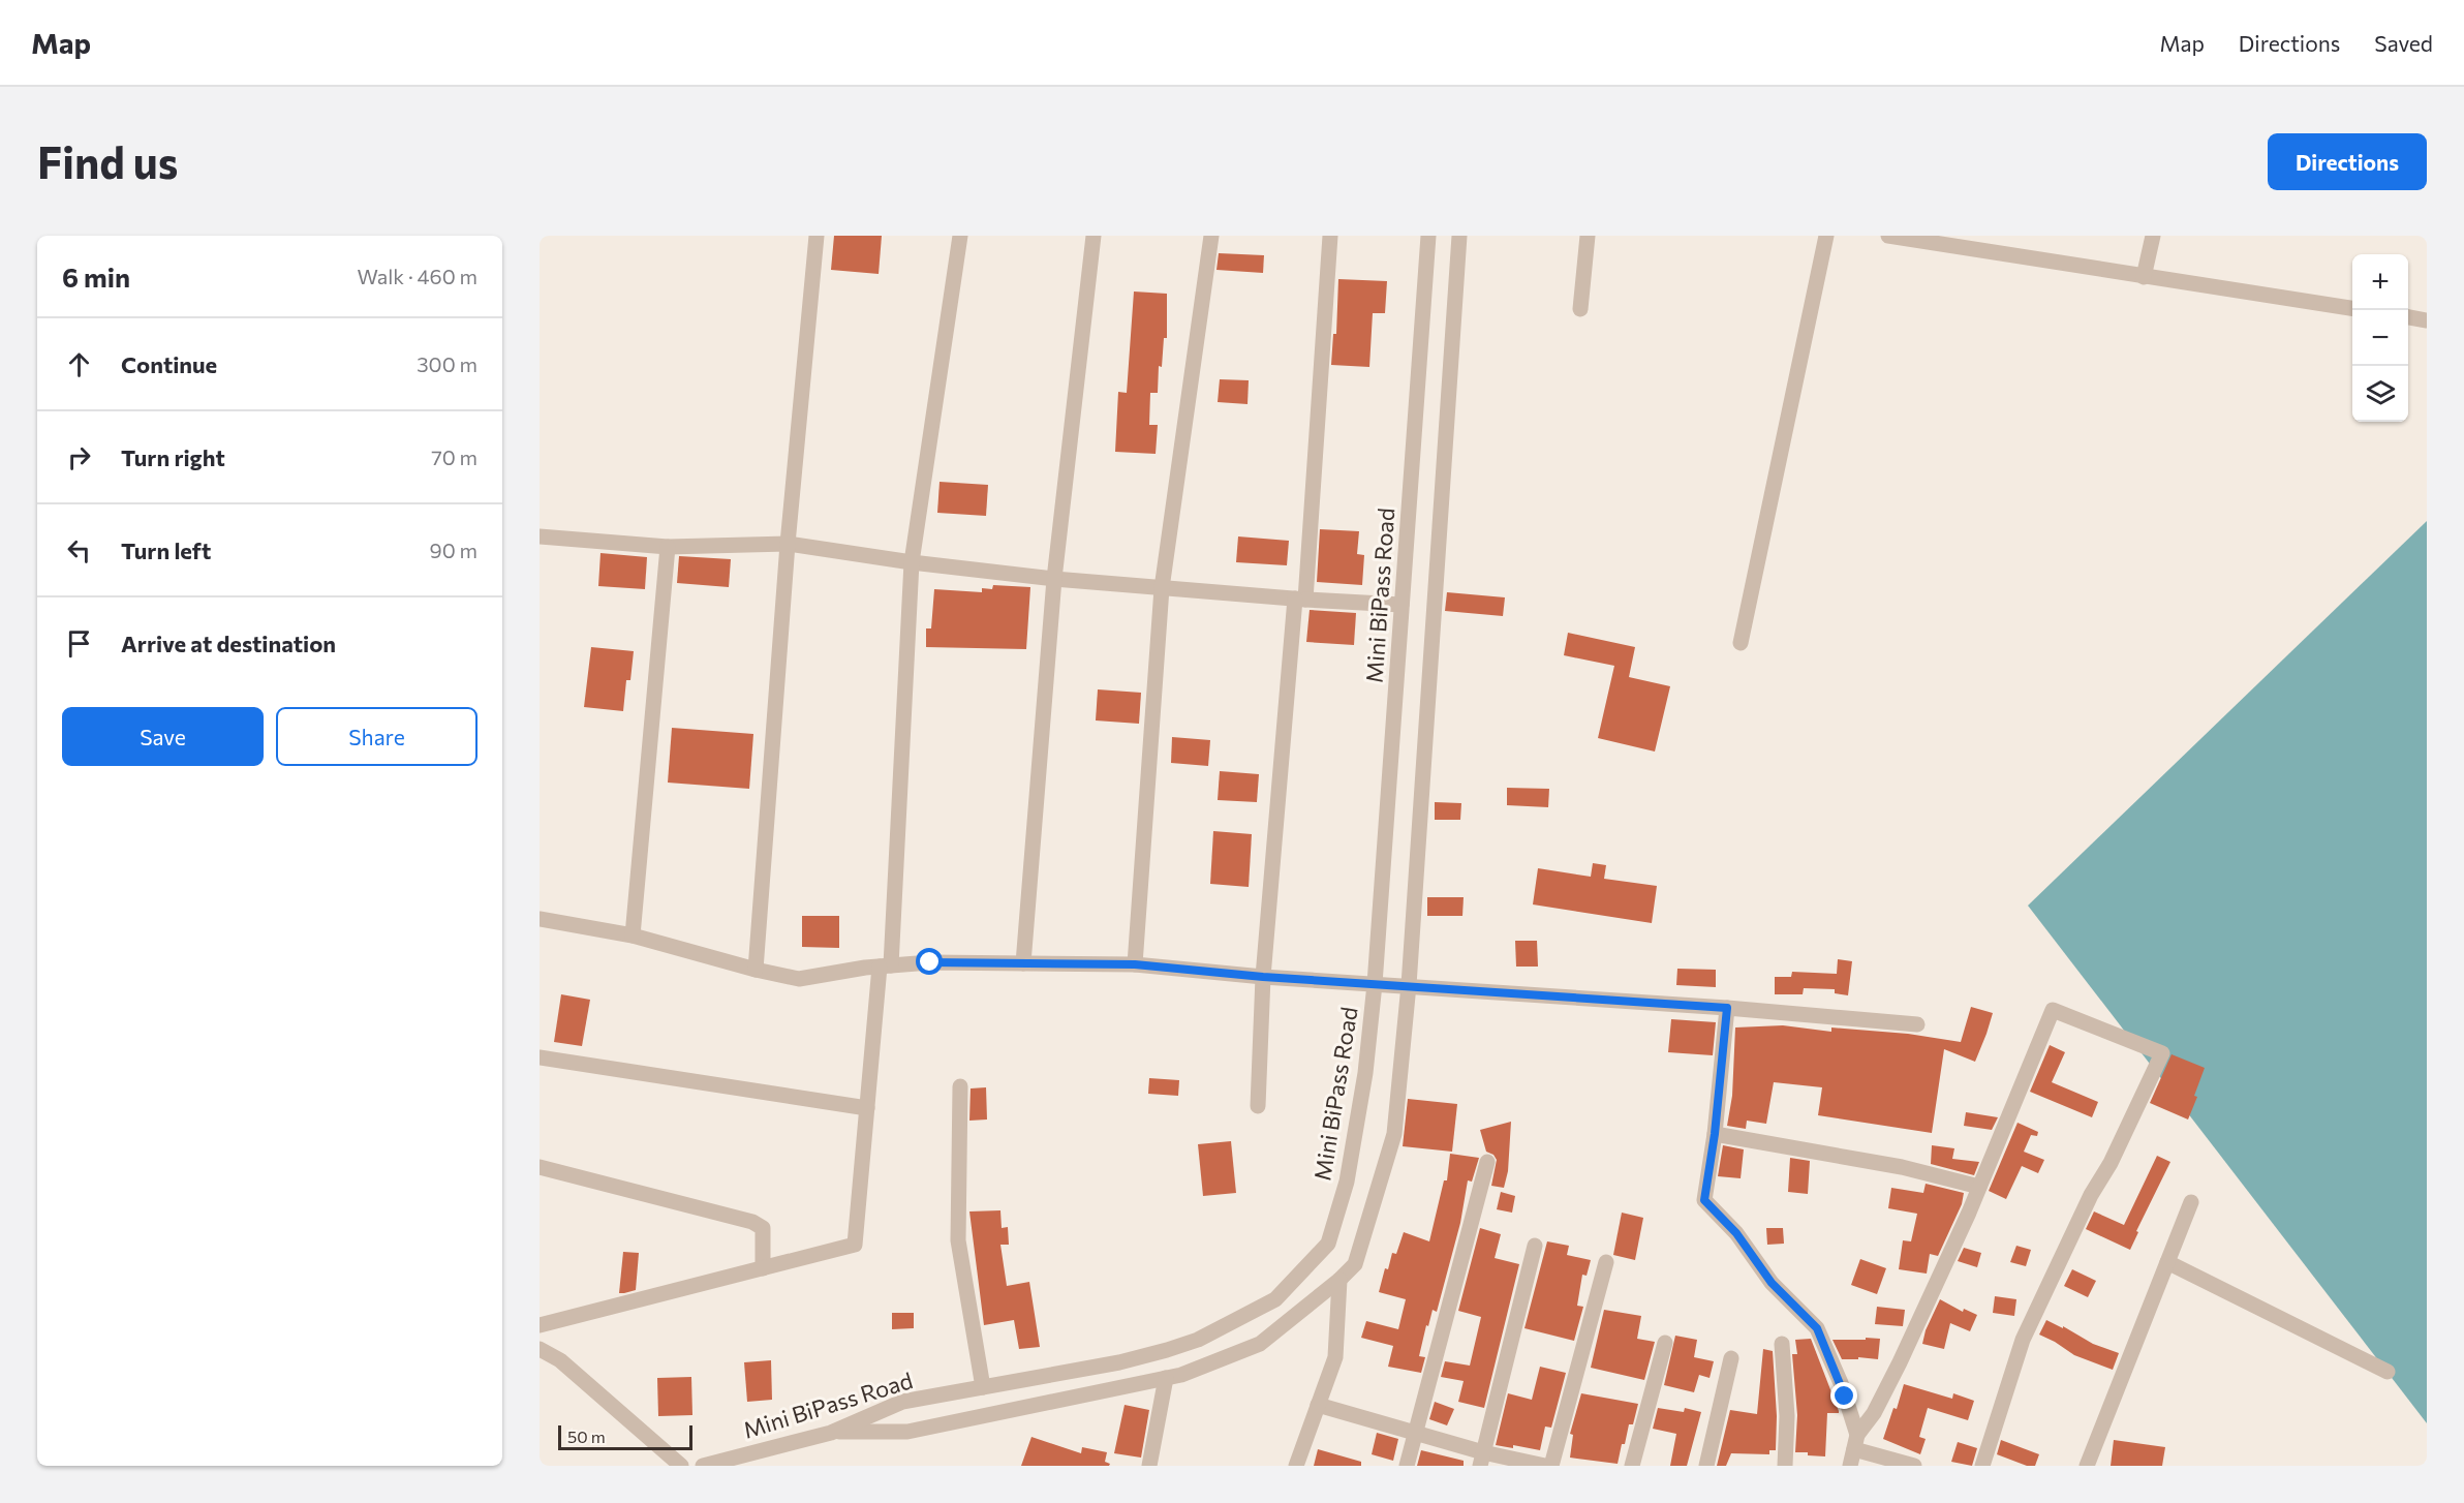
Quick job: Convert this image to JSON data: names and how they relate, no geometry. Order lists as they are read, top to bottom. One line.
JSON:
{"streets":{"street":["Mini BiPass Road"]},"scale_bar":"50 m","page":{"header":"Map","nav":["Map","Directions","Saved"],"buttons":["Directions",["Save","Share"]],"title":"Find us","heading":["6 min","Walk · 460 m"],"map_buttons":["+","−"],"list":[["Continue","300 m"],["Turn right","70 m"],["Turn left","90 m"],"Arrive at destination"],"scale":"50 m"}}
